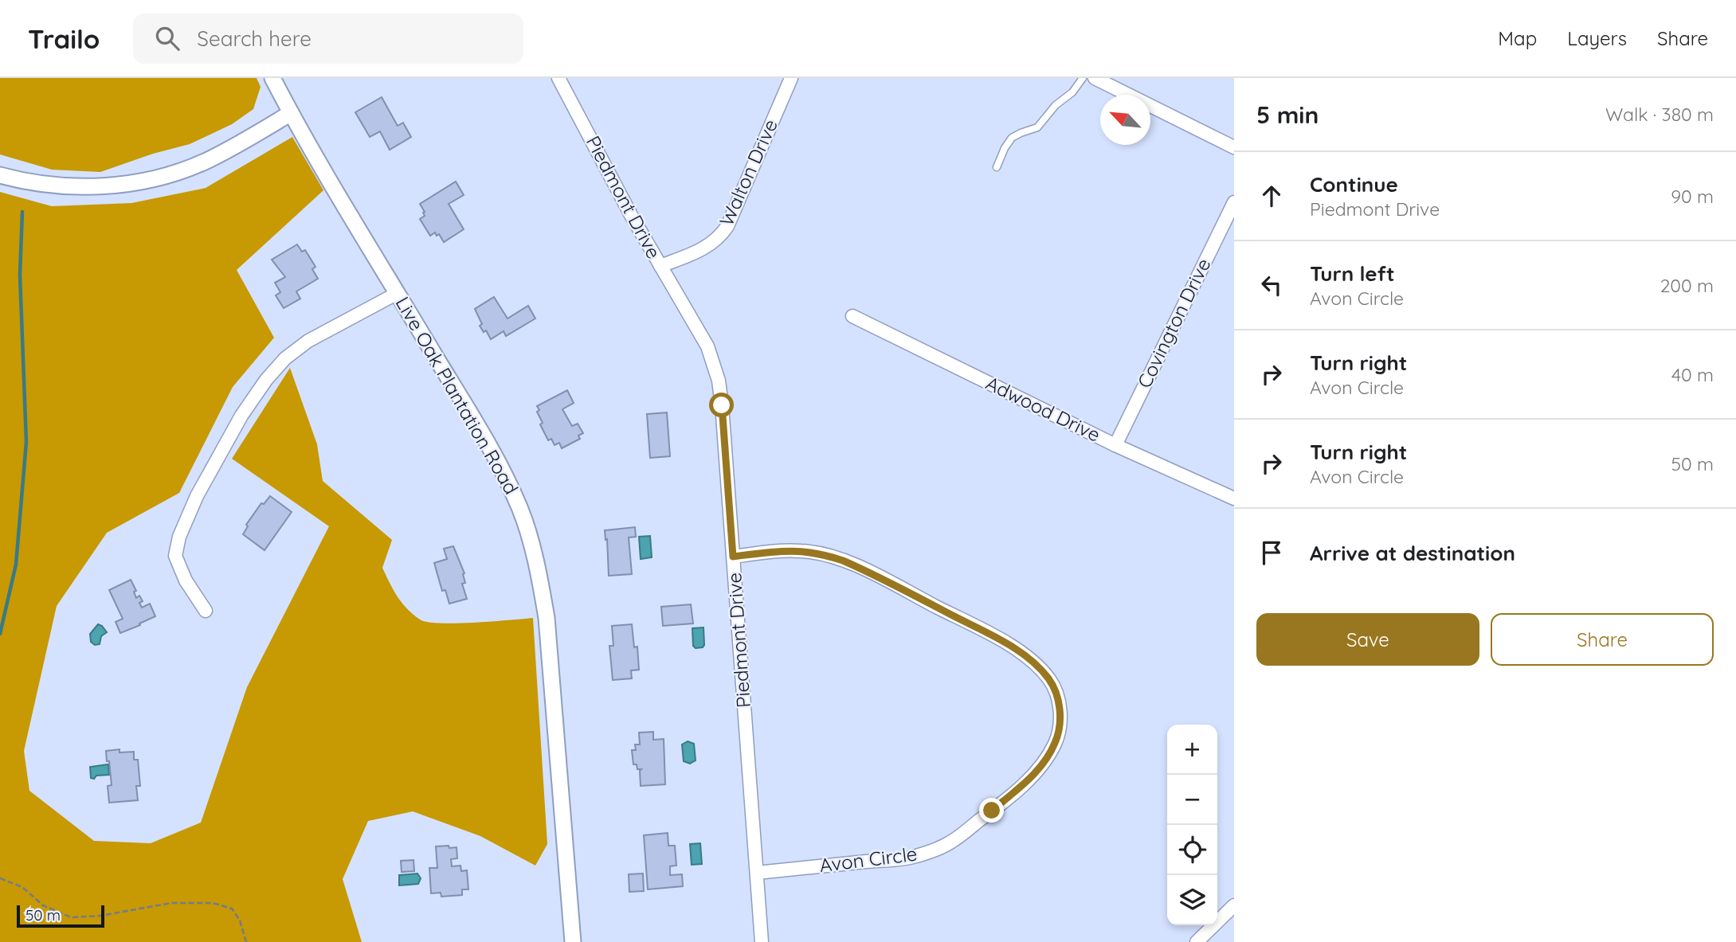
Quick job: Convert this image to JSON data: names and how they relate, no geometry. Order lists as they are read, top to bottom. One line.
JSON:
{"streets":{"street":["Walton Drive","Piedmont Drive","Covington Drive","Live Oak Plantation Road","Adwood Drive","Avon Circle"]},"crossings":[["Walton Drive","Piedmont Drive"],["Piedmont Drive","Avon Circle"],["Covington Drive","Adwood Drive"]],"scale_bar":"50 m","north":"top left","page":{"header":"Trailo","search":"Search here","nav":["Map","Layers","Share"],"heading":["5 min","Walk · 380 m"],"list":[["Continue","Piedmont Drive","90 m"],["Turn left","Avon Circle","200 m"],["Turn right","Avon Circle","40 m"],["Turn right","Avon Circle","50 m"],"Arrive at destination"],"buttons":["Save","Share"],"map_buttons":["+","−"],"scale":"50 m"}}
